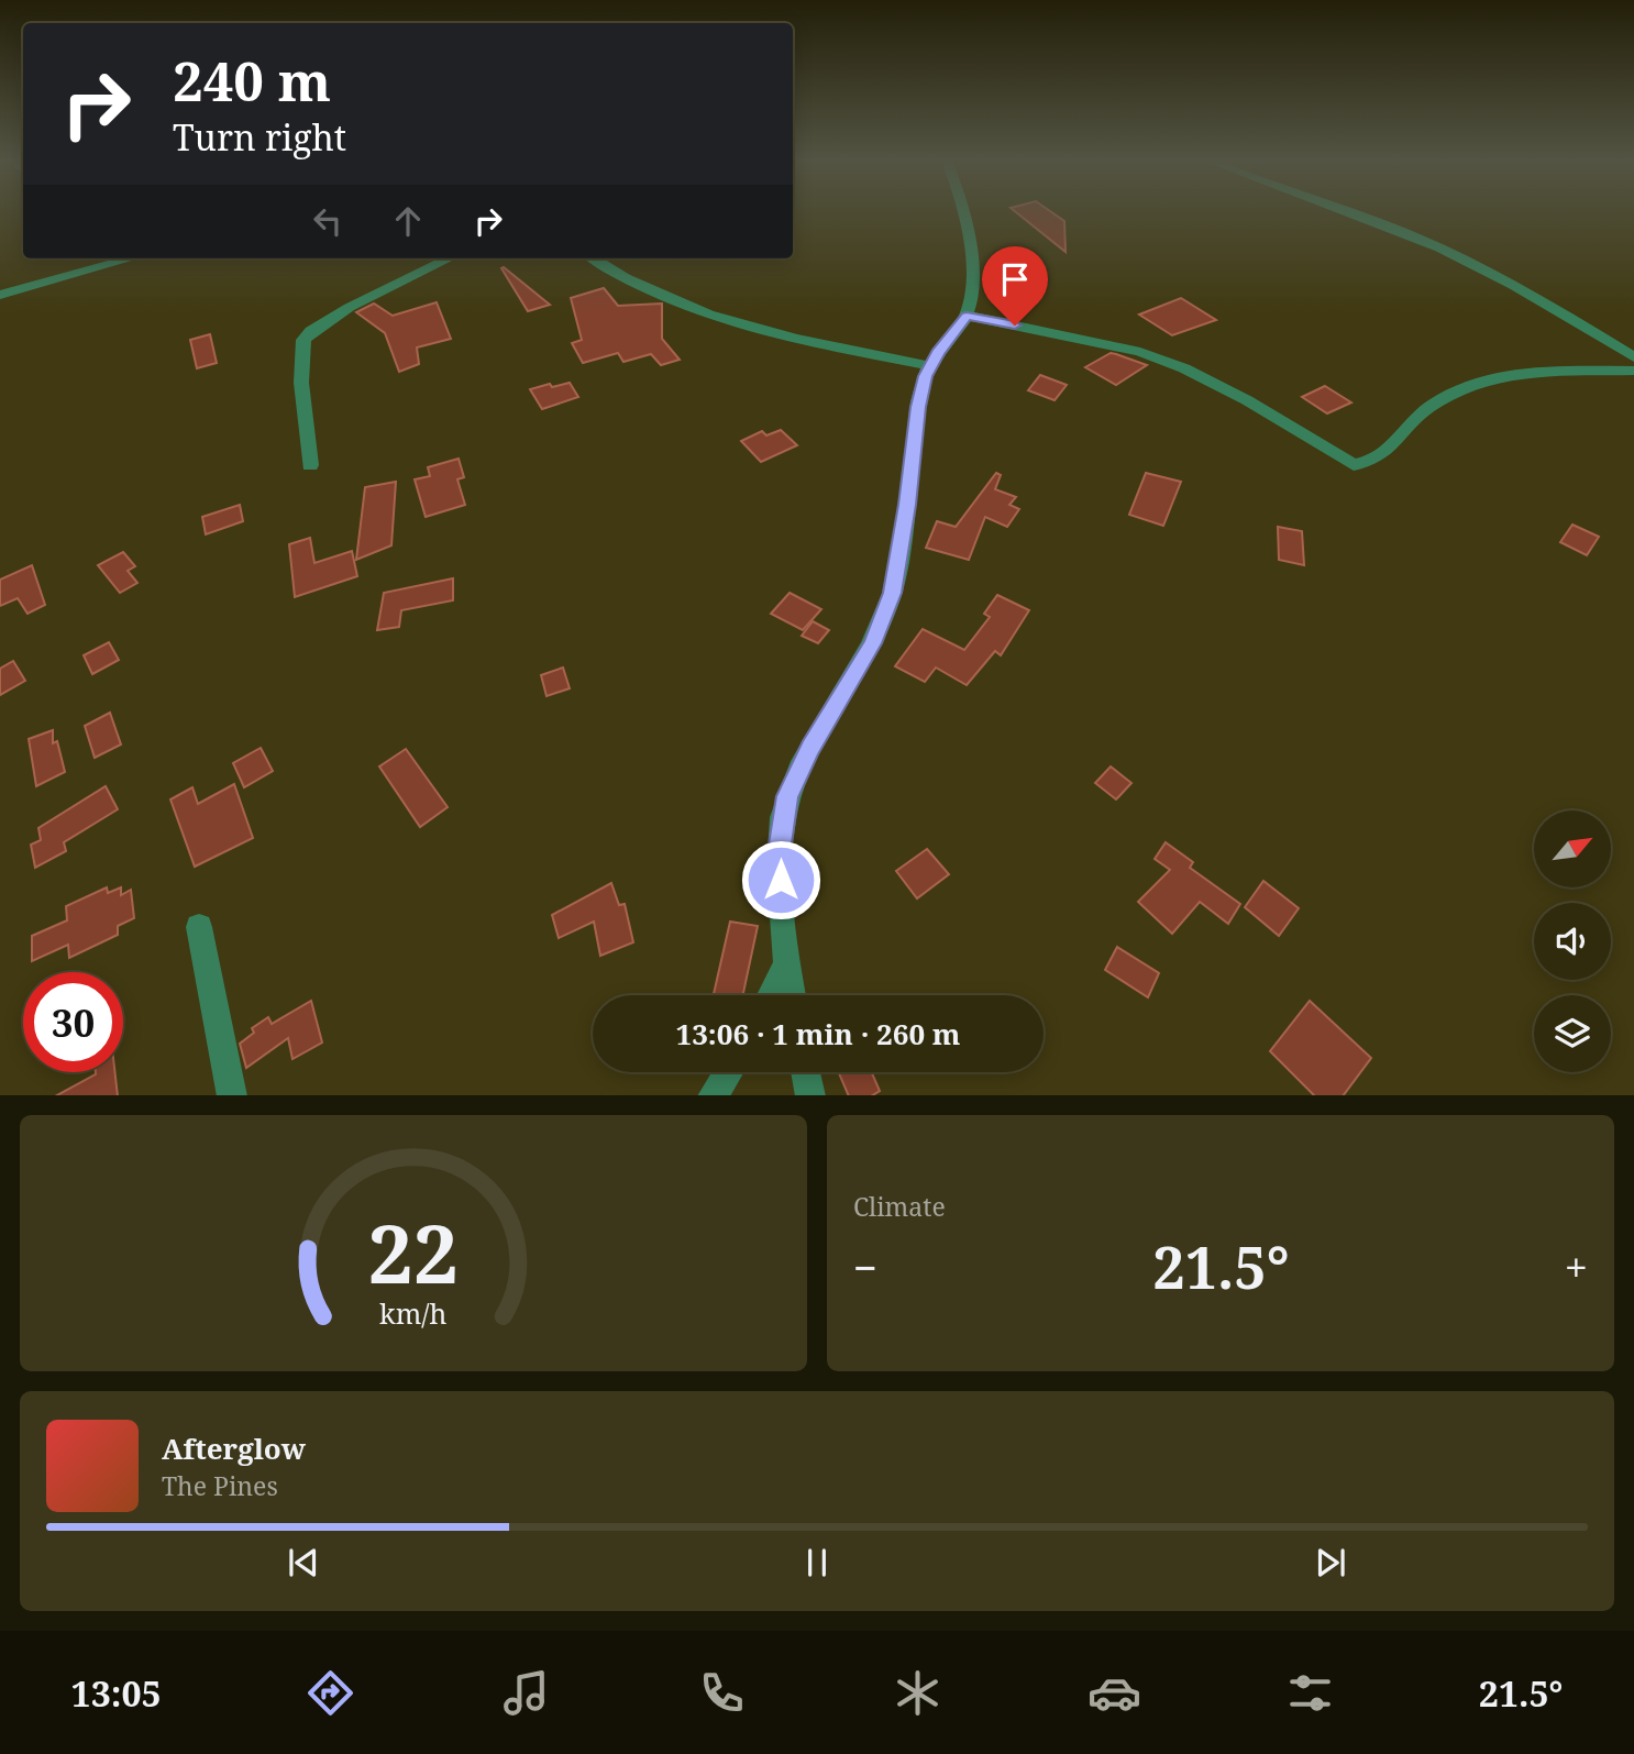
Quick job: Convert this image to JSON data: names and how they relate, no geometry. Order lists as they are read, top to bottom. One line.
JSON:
{"north":"top right","page":{"turn":["240 m","Turn right"],"limit":"30","trip":"13:06 · 1 min · 260 m","tile":"Climate","heat":["−","21.5°","+"],"song":["Afterglow","The Pines"],"tabs":["13:05","21.5°"],"gauge":["22","km/h"]}}
